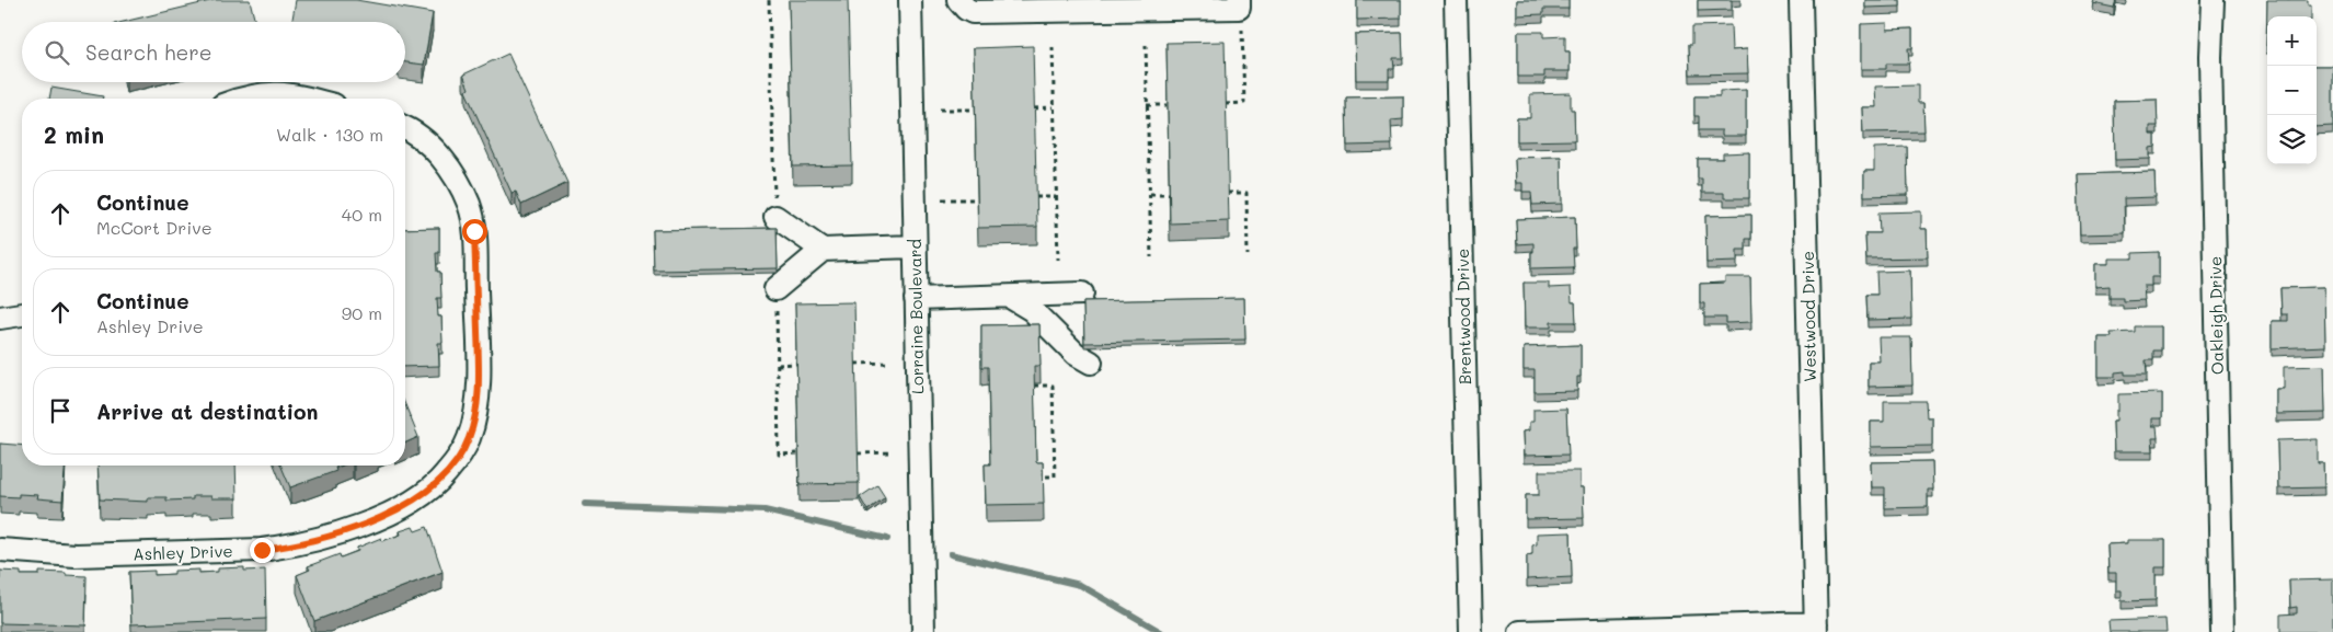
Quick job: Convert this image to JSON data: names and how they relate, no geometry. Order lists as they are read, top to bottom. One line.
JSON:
{"streets":{"street":["Oakleigh Drive","Lorraine Boulevard","Brentwood Drive","Westwood Drive","Ashley Drive"]},"page":{"map_buttons":["+","−"],"search":"Search here","heading":["2 min","Walk · 130 m"],"list":[["Continue","McCort Drive","40 m"],["Continue","Ashley Drive","90 m"],"Arrive at destination"]}}
